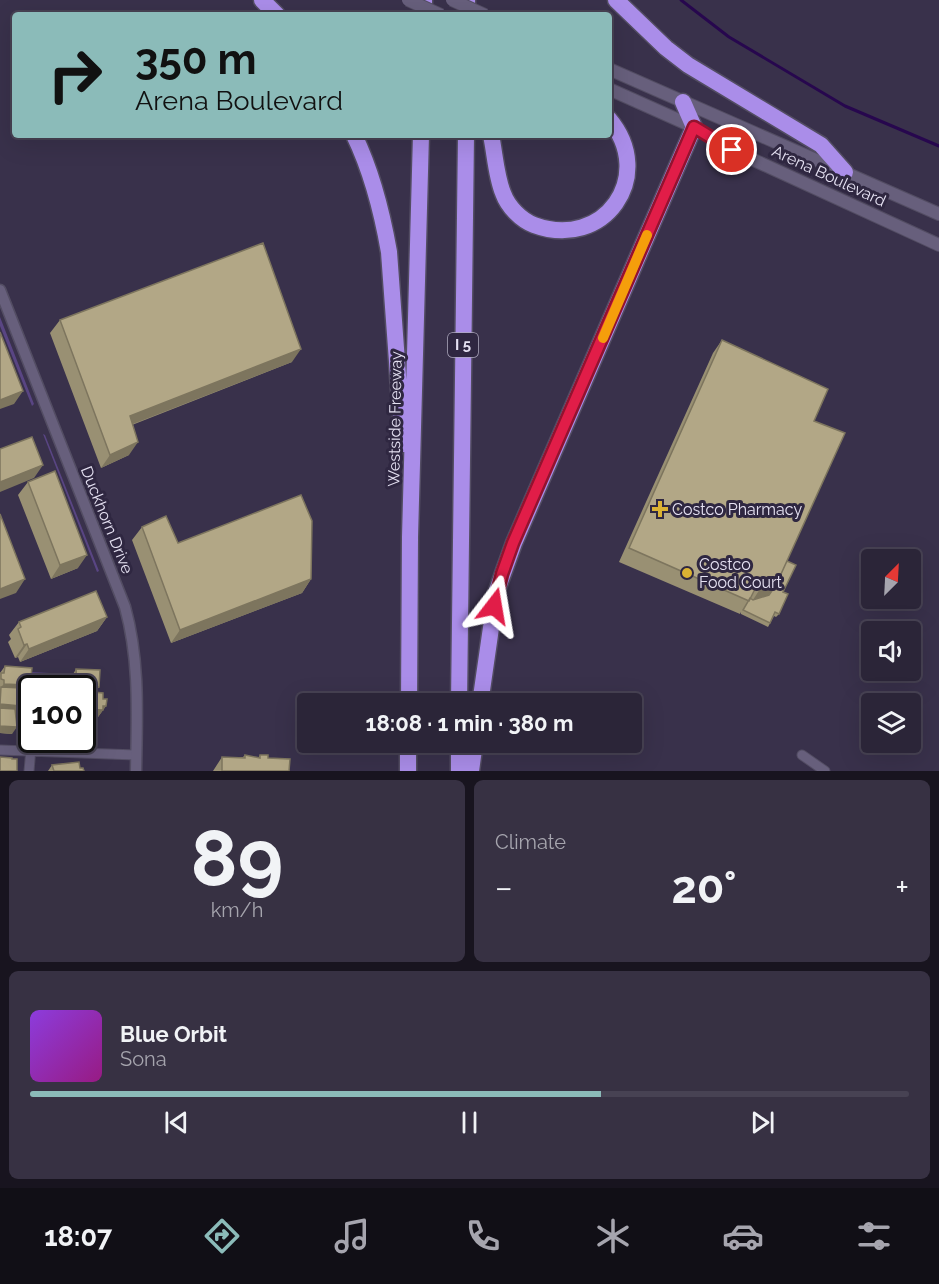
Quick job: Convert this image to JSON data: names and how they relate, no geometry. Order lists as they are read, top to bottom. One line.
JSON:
{"streets":{"highway":["I 5","Westside Freeway"],"main road":["Arena Boulevard"],"street":["Duckhorn Drive"]},"places":{"health":["Costco Pharmacy"],"other":["Costco Food Court"]},"north":"top right","page":{"turn":["350 m","Arena Boulevard"],"limit":"100","trip":"18:08 · 1 min · 380 m","tile":[["89","km/h"],"Climate"],"heat":["−","20°","+"],"song":["Blue Orbit","Sona"],"tabs":"18:07"}}
